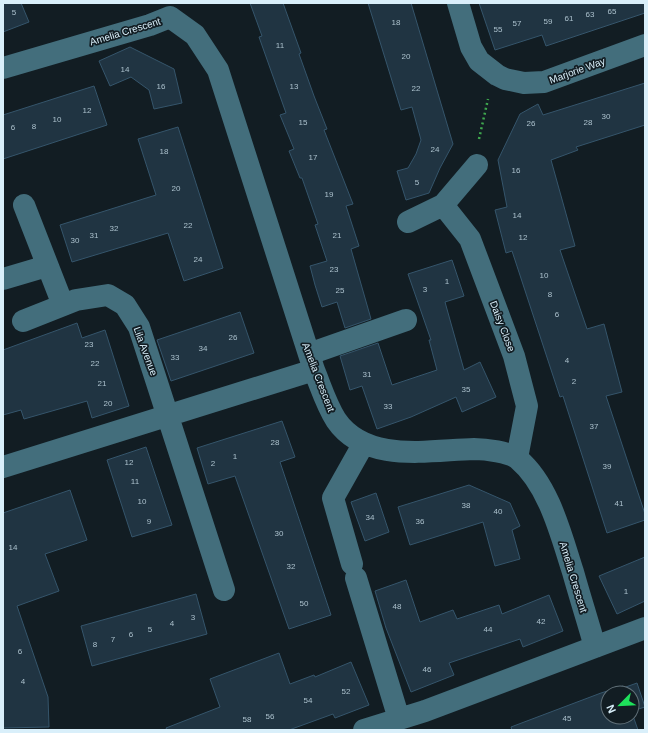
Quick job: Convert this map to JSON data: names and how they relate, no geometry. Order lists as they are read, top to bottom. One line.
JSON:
{"streets":{"street":["Amelia Crescent","Marjorie Way","Daisy Close","Lila Avenue"]},"crossings":[["Amelia Crescent","Daisy Close"]],"house_numbers":["65","5","63","61","59","18","57","55","11","20","14","16","13","22","12","30","10","15","28","26","8","6","24","18","17","16","5","20","19","14","22","32","31","21","12","30","24","23","10","1","3","25","8","6","26","23","34","33","4","22","31","2","21","35","20","33","37","28","1","12","2","39","11","10","41","38","40","34","9","36","30","14","32","1","50","48","3","42","4","5","44","6","7","8","6","46","4","52","54","56","45","58"],"north":"bottom left"}
